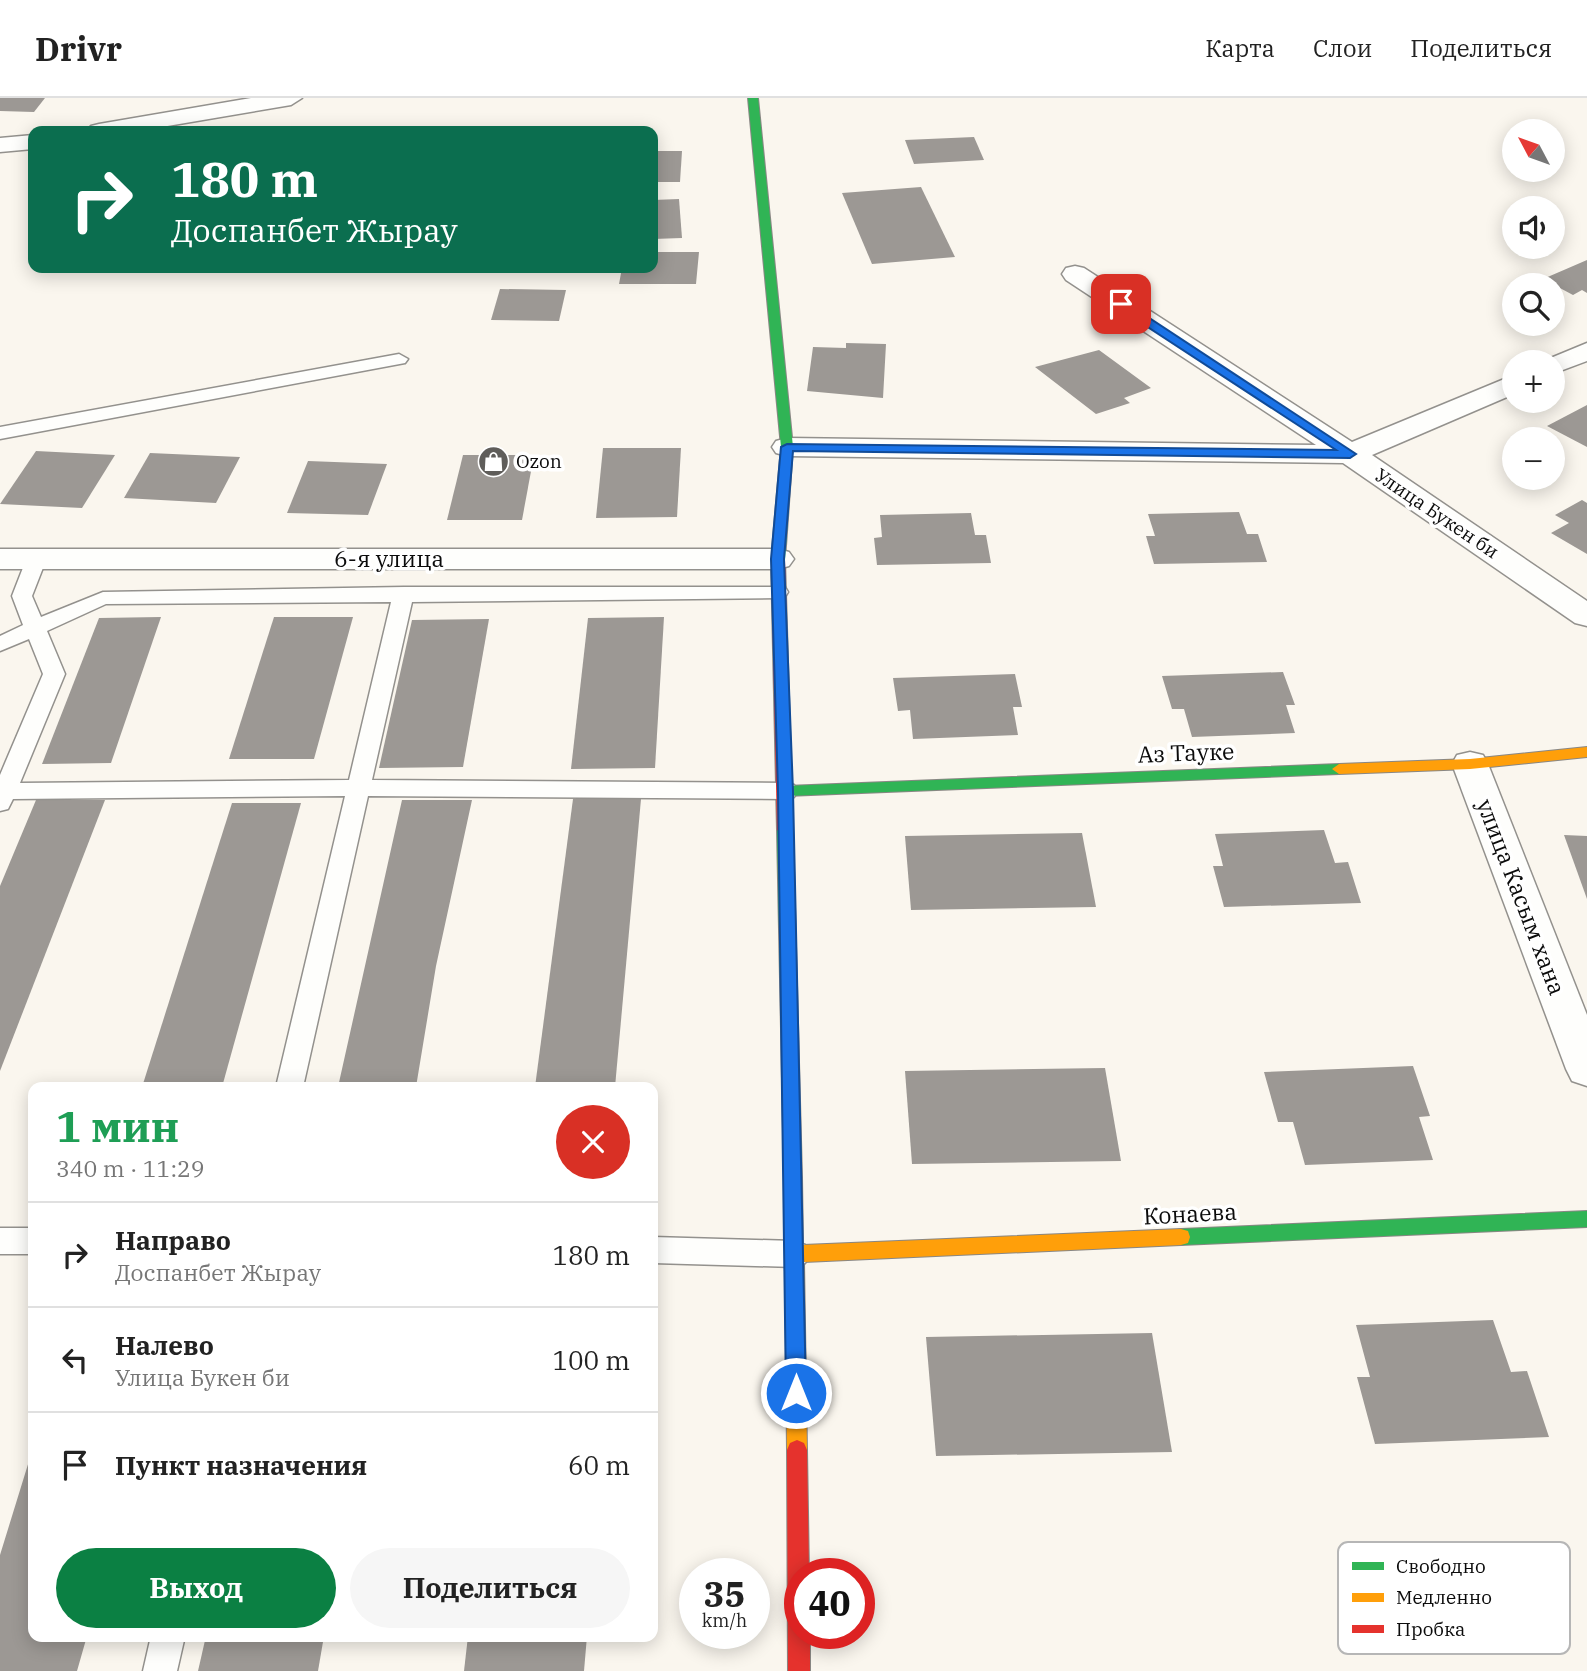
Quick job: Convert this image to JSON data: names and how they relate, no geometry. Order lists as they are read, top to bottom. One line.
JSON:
{"streets":{"street":["Улица Букен би","6-я улица","Аз Тауке","улица Касым хана","Конаева"]},"crossings":[["Аз Тауке","улица Касым хана"]],"places":{"shop":["Ozon"]},"legend":["Свободно","Медленно","Пробка"],"north":"top left","page":{"header":"Drivr","nav":["Карта","Слои","Поделиться"],"map_buttons":["+","−"],"turn":["180 m","Доспанбет Жырау"],"heading":["1 мин","340 m · 11:29"],"list":[{"name":"Направо","note":"Доспанбет Жырау","value":"180 m"},{"name":"Налево","note":"Улица Букен би","value":"100 m"},{"name":"Пункт назначения","value":"60 m"}],"buttons":["Выход","Поделиться"],"speed":"35 km/h","limit":"40"}}
